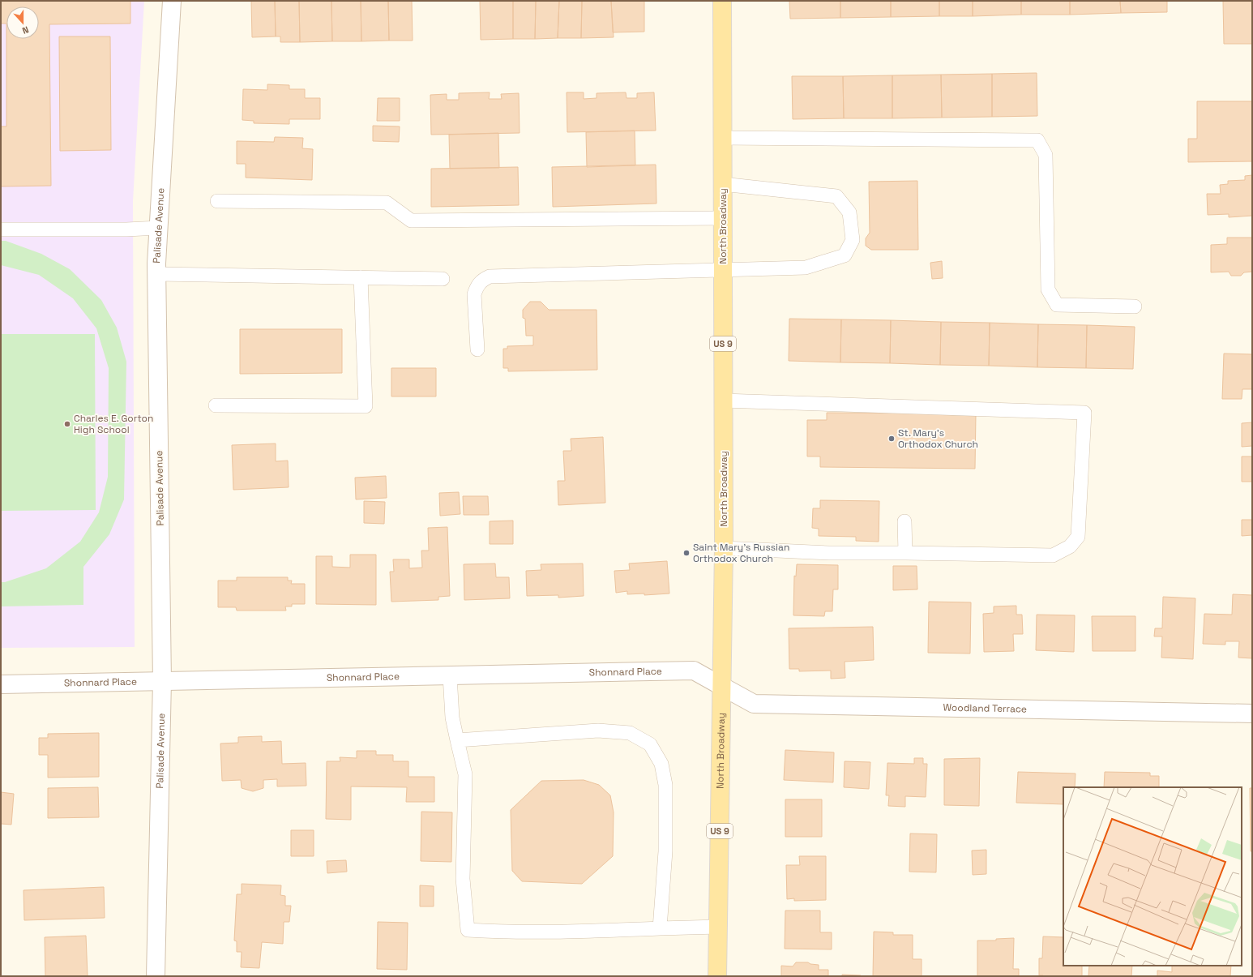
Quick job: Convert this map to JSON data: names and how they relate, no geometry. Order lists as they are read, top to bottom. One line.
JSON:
{"streets":{"main road":["North Broadway","US 9"],"street":["Palisade Avenue","Shonnard Place","Woodland Terrace"]},"crossings":[["Palisade Avenue","Shonnard Place"],["North Broadway","Shonnard Place"],["North Broadway","Woodland Terrace"],["Shonnard Place","Woodland Terrace"]],"places":["Charles E. Gorton High School","St. Mary's Orthodox Church","Saint Mary's Russian Orthodox Church"],"north":"bottom"}
